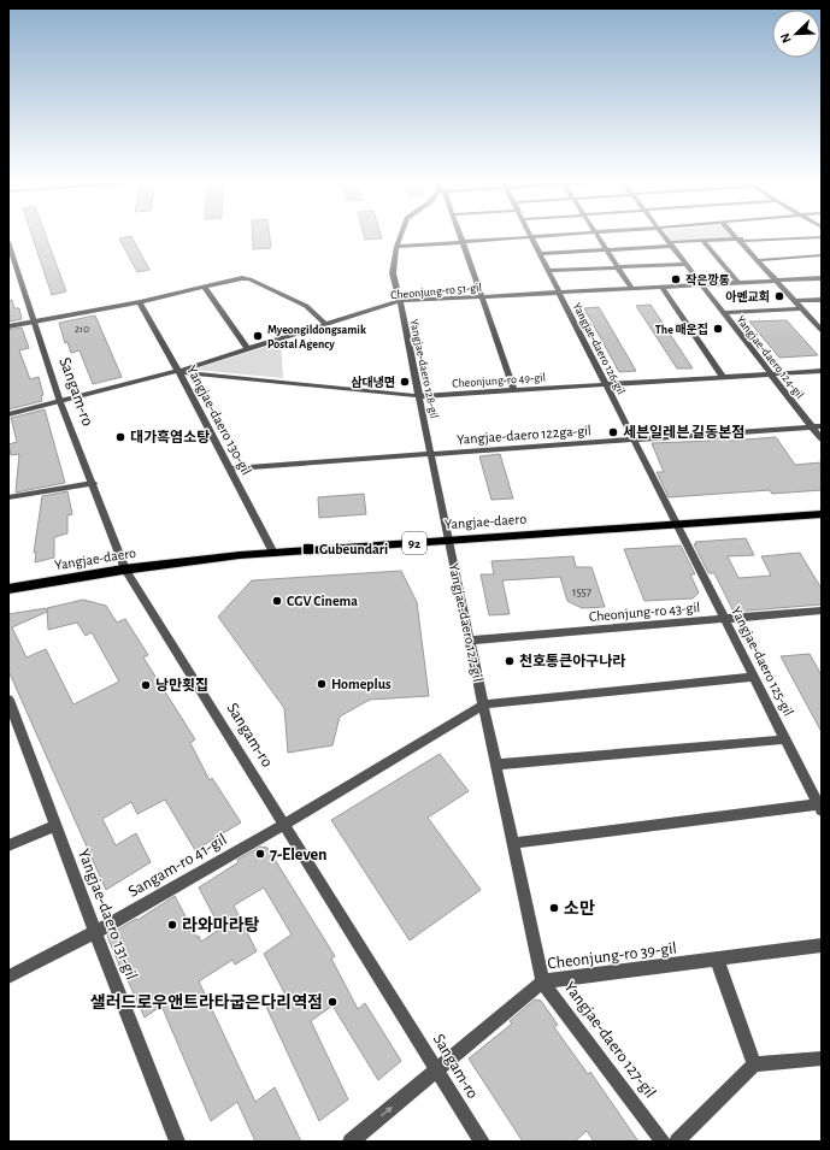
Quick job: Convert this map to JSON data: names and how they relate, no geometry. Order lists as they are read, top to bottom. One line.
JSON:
{"streets":{"main road":["Yangjae-daero","92"],"street":["Cheonjung-ro 51-gil","Yangjae-daero 126-gil","Yangjae-daero 124-gil","Yangjae-daero 128-gil","Cheonjung-ro 49-gil","Sangam-ro","Yangjae-daero 130-gil","Yangjae-daero 122ga-gil","Cheonjung-ro 43-gil","Yangjae-daero 127-gil","Yangjae-daero 125-gil","Sangam-ro 41-gil","Yangjae-daero 131-gil","Cheonjung-ro 39-gil"]},"crossings":[["Cheonjung-ro 51-gil","Yangjae-daero 126-gil"],["Cheonjung-ro 51-gil","Yangjae-daero 124-gil"],["Cheonjung-ro 51-gil","Yangjae-daero 128-gil"],["Cheonjung-ro 51-gil","Cheonjung-ro 49-gil"],["Cheonjung-ro 51-gil","Sangam-ro"],["Cheonjung-ro 51-gil","Yangjae-daero 130-gil"],["Yangjae-daero 126-gil","Cheonjung-ro 49-gil"],["Yangjae-daero 126-gil","Yangjae-daero 122ga-gil"],["Yangjae-daero 126-gil","Yangjae-daero"],["Yangjae-daero 126-gil","Yangjae-daero 125-gil"],["Yangjae-daero 124-gil","Cheonjung-ro 49-gil"],["Yangjae-daero 124-gil","Yangjae-daero 122ga-gil"],["Yangjae-daero 128-gil","Cheonjung-ro 49-gil"],["Yangjae-daero 128-gil","Yangjae-daero 122ga-gil"],["Yangjae-daero 128-gil","Yangjae-daero"],["Yangjae-daero 128-gil","Yangjae-daero 127-gil"],["Cheonjung-ro 49-gil","Yangjae-daero 130-gil"],["Sangam-ro","Yangjae-daero"],["Sangam-ro","Sangam-ro 41-gil"],["Sangam-ro","Cheonjung-ro 39-gil"],["Yangjae-daero 130-gil","Yangjae-daero 122ga-gil"],["Yangjae-daero 130-gil","Yangjae-daero"],["Yangjae-daero","Yangjae-daero 127-gil"],["Yangjae-daero","Yangjae-daero 125-gil"],["Cheonjung-ro 43-gil","Yangjae-daero 127-gil"],["Cheonjung-ro 43-gil","Yangjae-daero 125-gil"],["Yangjae-daero 127-gil","Sangam-ro 41-gil"],["Yangjae-daero 127-gil","Cheonjung-ro 39-gil"],["Sangam-ro 41-gil","Yangjae-daero 131-gil"]],"places":{"other":["작은깡통","아멘교회","The 매운집","Myeongildongsamik Postal Agency","삼대냉면","세븐일레븐 길동본점","대가흑염소탕","CGV Cinema","천호통큰아구나라","Homeplus","낭만횟집","7-Eleven","소만","라와마라탕","샐러드로우앤트라타굽은다리역점"],"transit":["Gubeundari"]},"house_numbers":["210","1557"],"north":"bottom left"}
